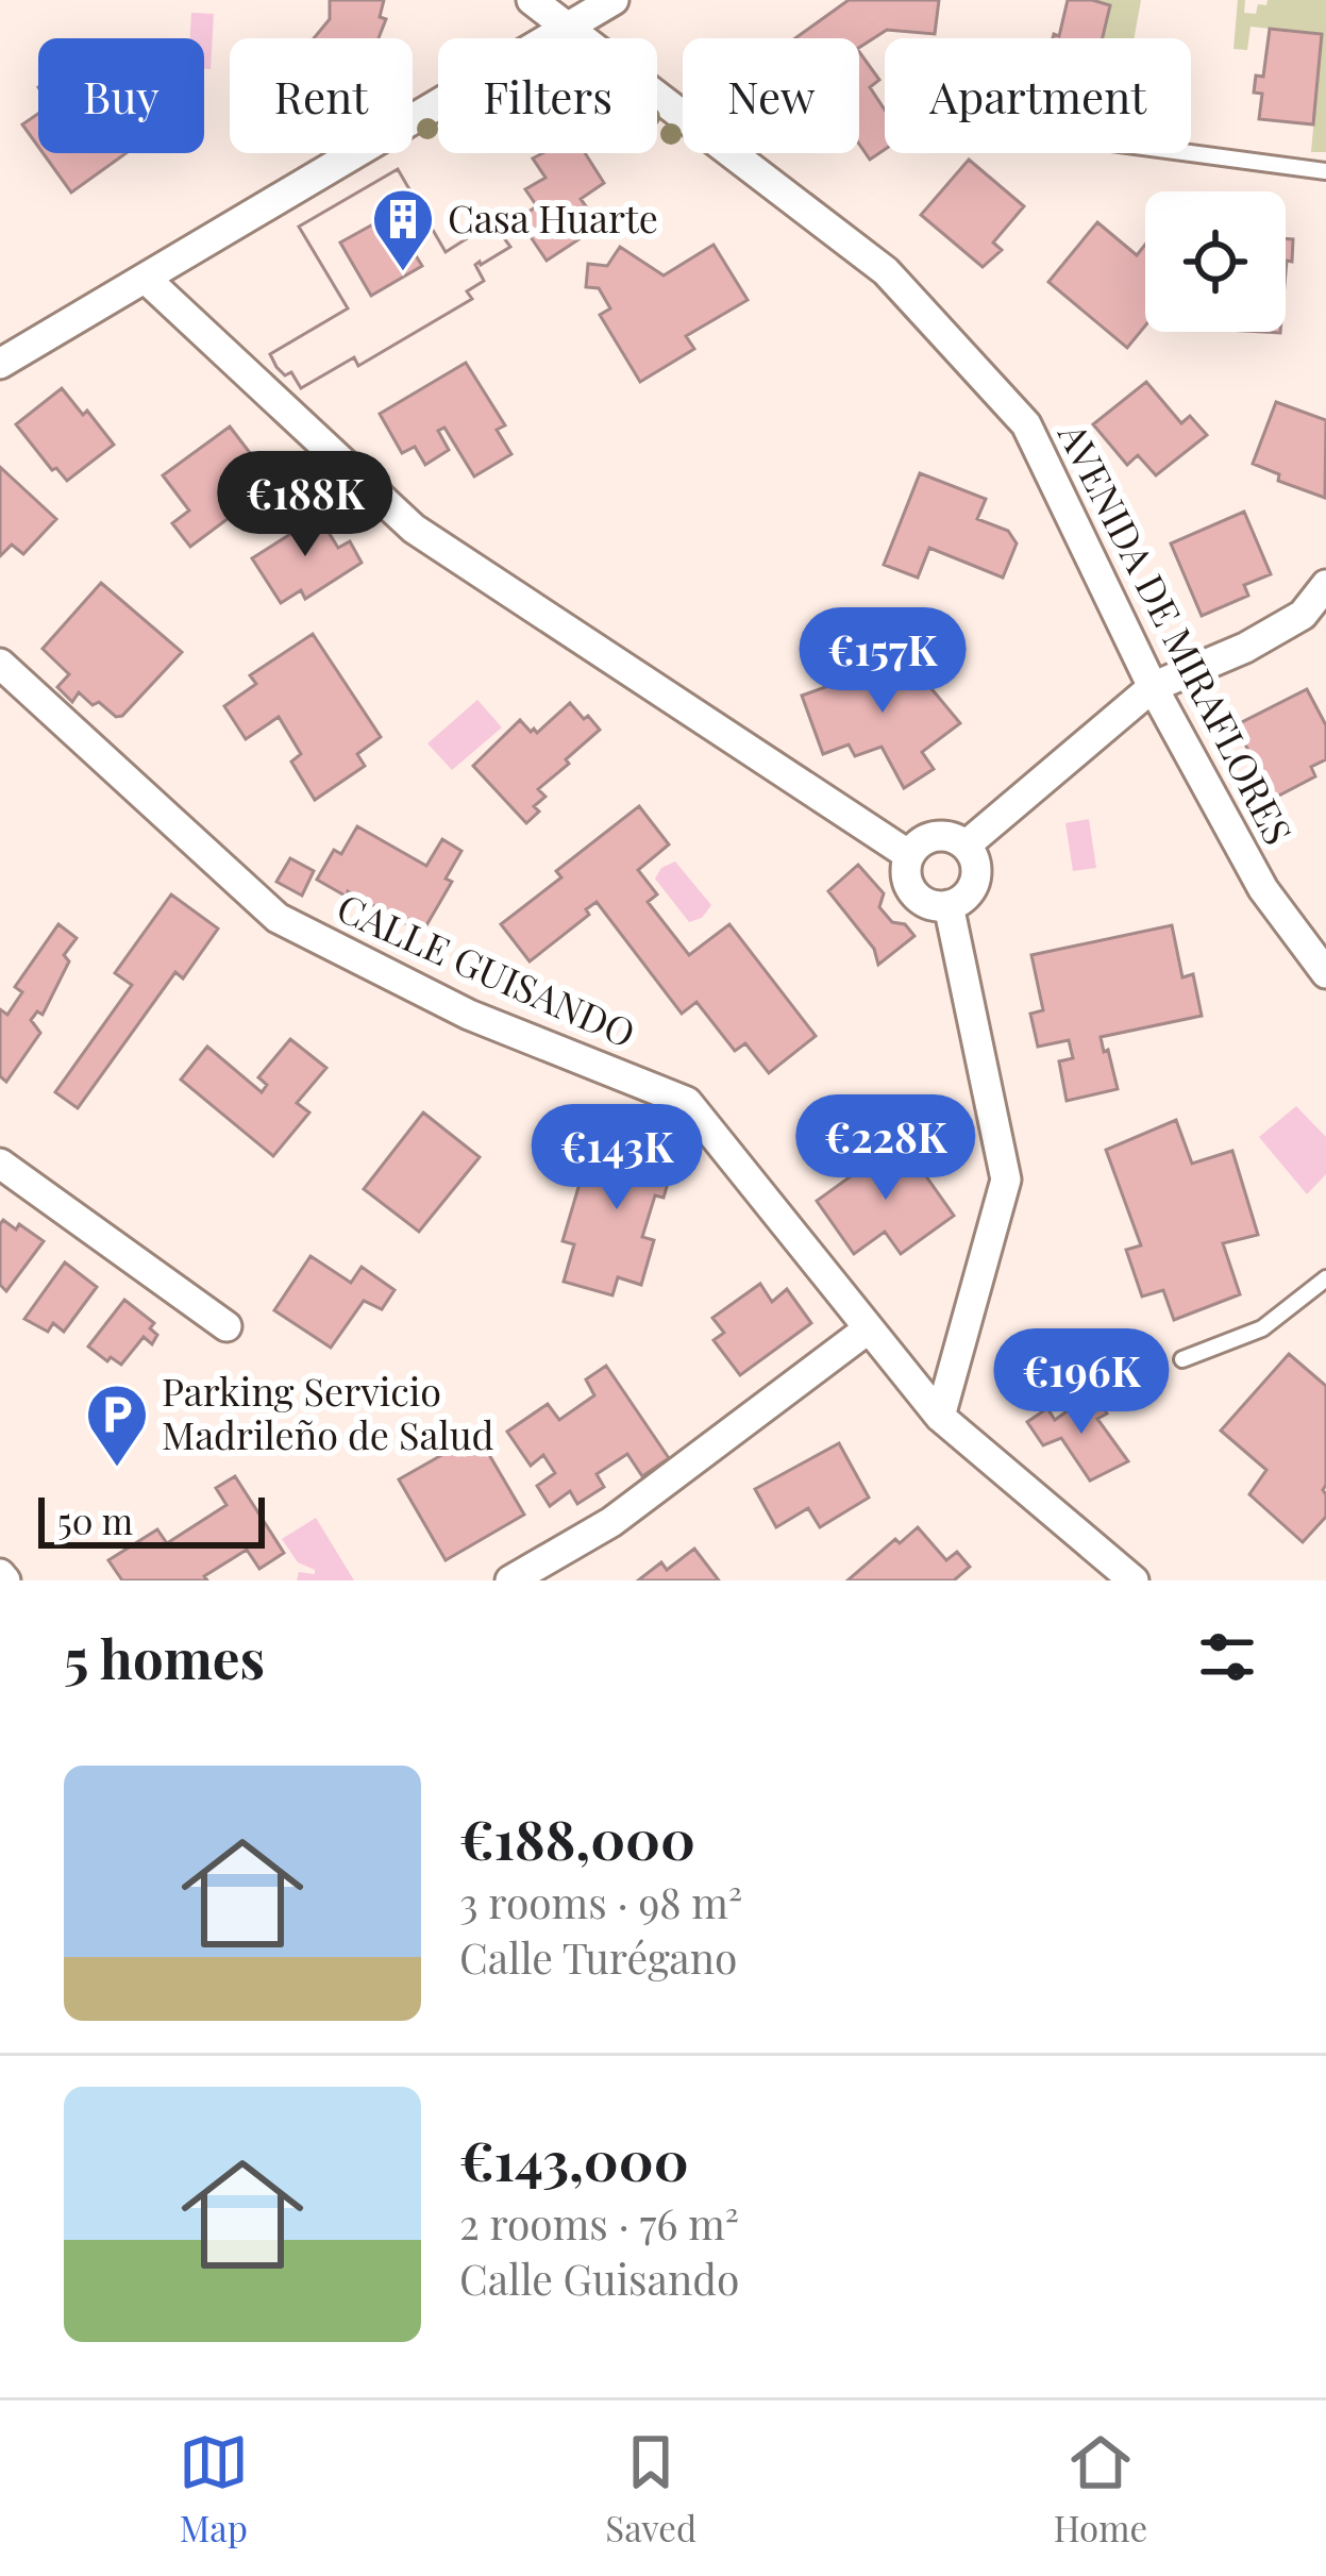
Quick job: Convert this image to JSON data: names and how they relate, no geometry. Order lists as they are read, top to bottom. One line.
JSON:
{"streets":{"street":["AVENIDA DE MIRAFLORES","CALLE GUISANDO"]},"places":{"building":["Casa Huarte"],"parking":["Parking Servicio Madrileño de Salud"]},"scale_bar":"50 m","page":{"chip":["Buy","Rent","Filters","New","Apartment"],"price":["€188K","€157K","€228K","€143K","€196K"],"scale":"50 m","heading":"5 homes","list":[{"name":"€188,000","note":"3 rooms · 98 m² · Calle Turégano"},{"name":"€143,000","note":"2 rooms · 76 m² · Calle Guisando"}],"tabs":["Map","Saved","Home"]}}
